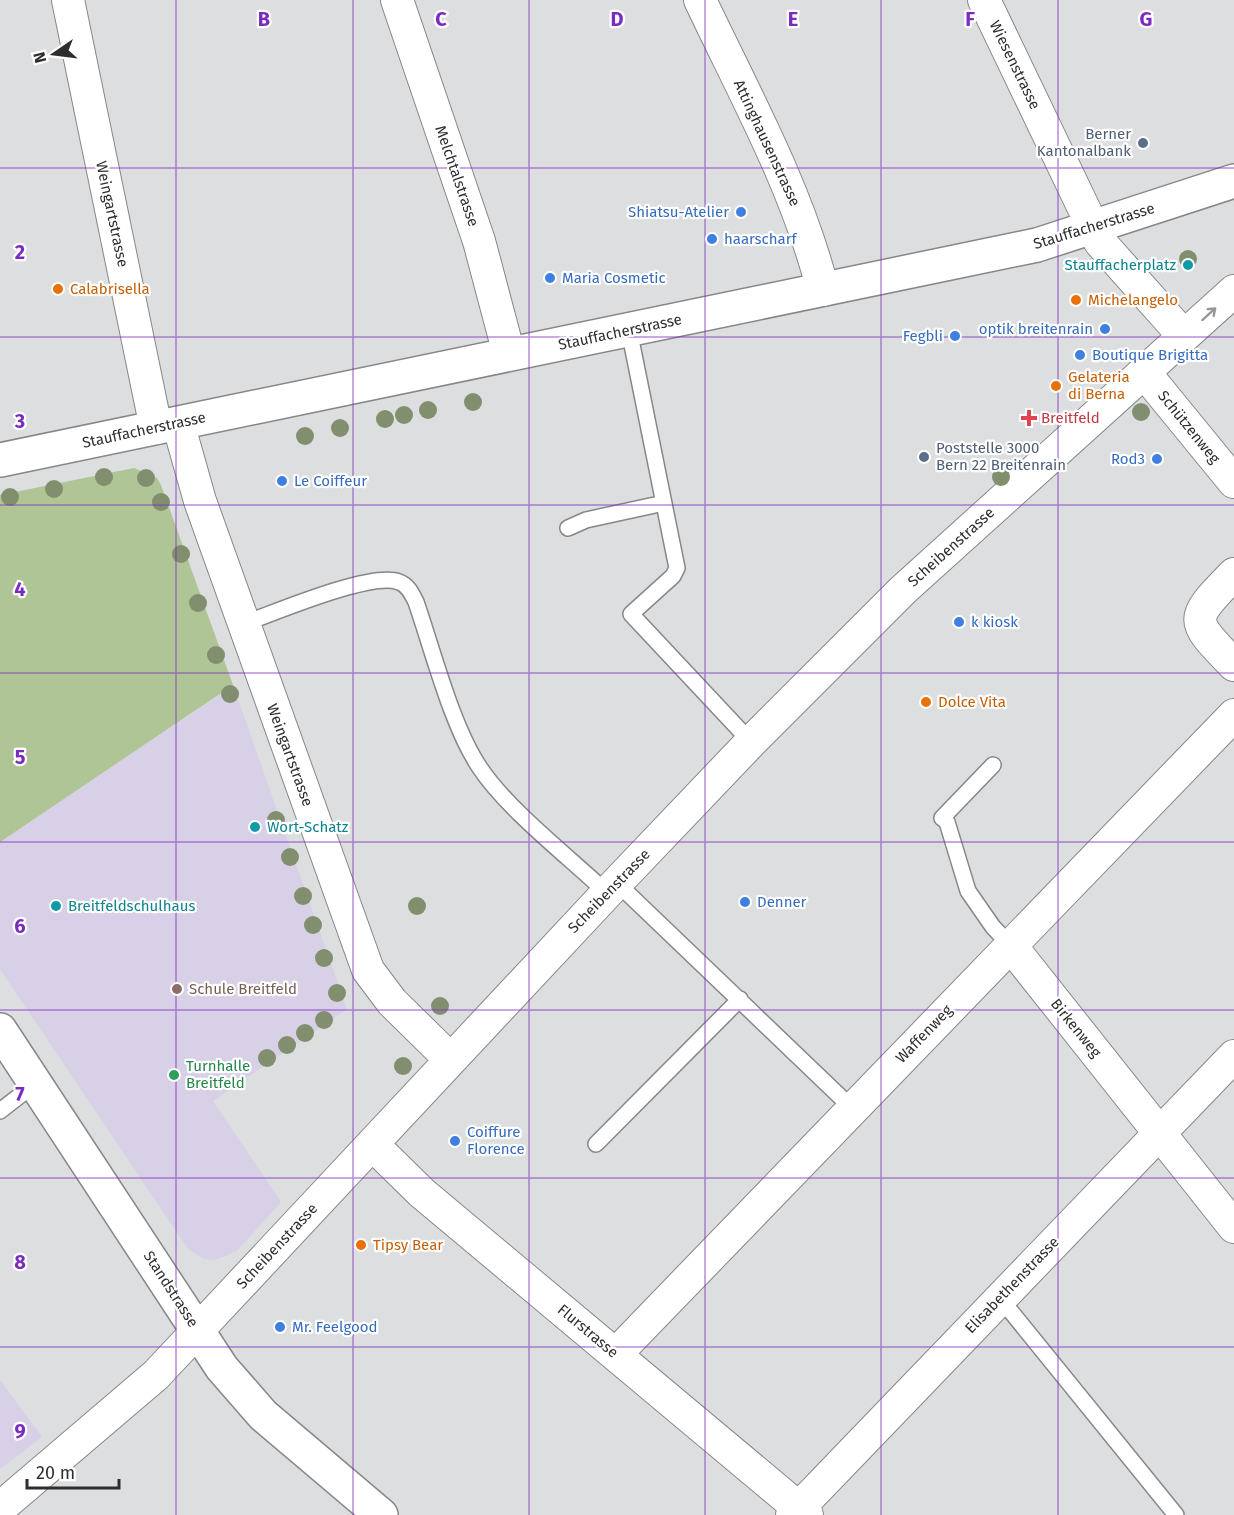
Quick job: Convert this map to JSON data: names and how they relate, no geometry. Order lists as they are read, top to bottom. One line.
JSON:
{"streets":{"street":["Wiesenstrasse","Attinghausenstrasse","Melchtalstrasse","Weingartstrasse","Stauffacherstrasse","Schützenweg","Scheibenstrasse","Birkenweg","Waffenweg","Elisabethenstrasse","Standstrasse","Flurstrasse"]},"crossings":[["Wiesenstrasse","Stauffacherstrasse"],["Attinghausenstrasse","Stauffacherstrasse"],["Melchtalstrasse","Stauffacherstrasse"],["Weingartstrasse","Stauffacherstrasse"],["Weingartstrasse","Scheibenstrasse"],["Schützenweg","Scheibenstrasse"],["Scheibenstrasse","Standstrasse"],["Scheibenstrasse","Flurstrasse"],["Birkenweg","Waffenweg"],["Birkenweg","Elisabethenstrasse"],["Waffenweg","Flurstrasse"],["Elisabethenstrasse","Flurstrasse"]],"places":{"other":["Berner Kantonalbank","Shiatsu-Atelier","haarscharf","Stauffacherplatz","Maria Cosmetic","Calabrisella","Michelangelo","optik breitenrain","Fegbli","Boutique Brigitta","Gelateria di Berna","Poststelle 3000 Bern 22 Breitenrain","Rod3","Le Coiffeur","k kiosk","Dolce Vita","Wort-Schatz","Denner","Breitfeldschulhaus","Schule Breitfeld","Turnhalle Breitfeld","Coiffure Florence","Tipsy Bear","Mr. Feelgood"],"health":["Breitfeld"]},"scale_bar":"20 m","north":"left","grid":{"columns":["B","C","D","E","F","G"],"rows":["2","3","4","5","6","7","8","9"]}}
